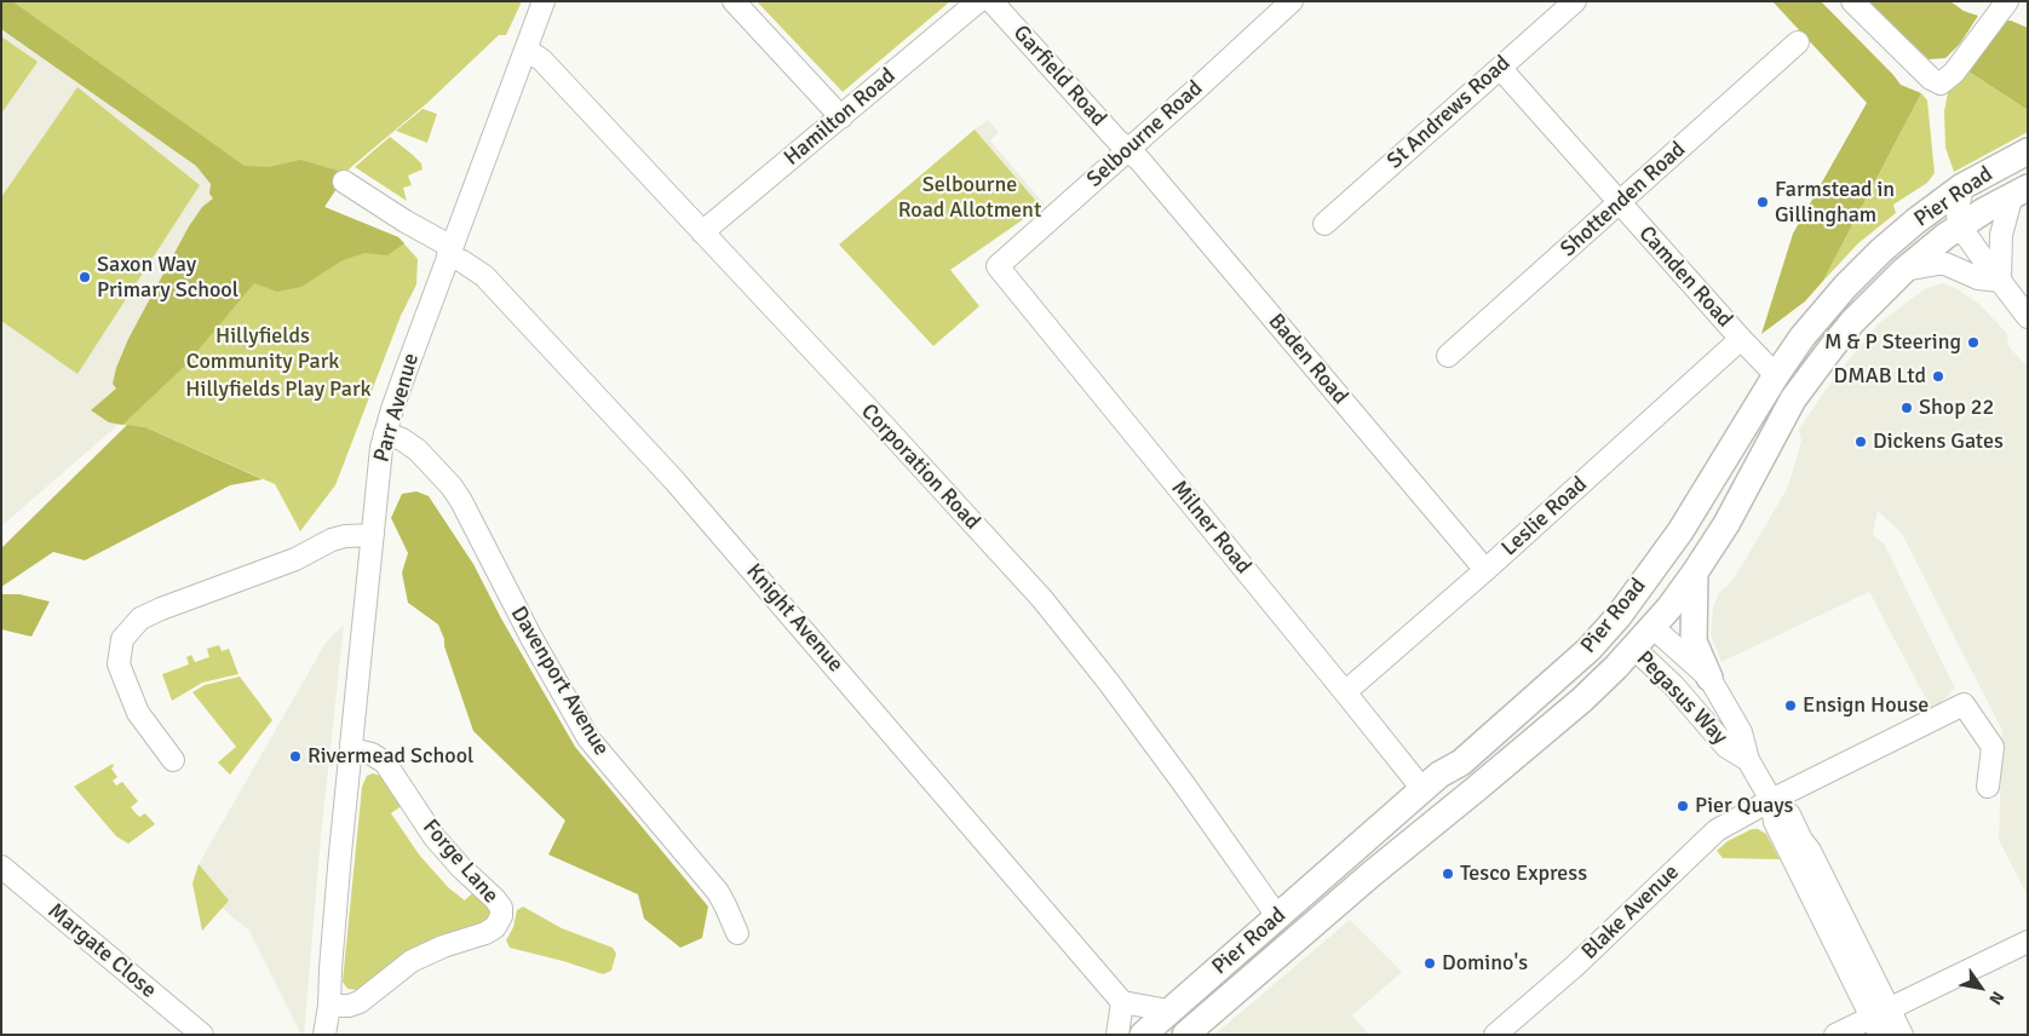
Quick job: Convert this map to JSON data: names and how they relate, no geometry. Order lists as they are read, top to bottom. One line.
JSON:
{"streets":{"main road":["Pier Road","Pegasus Way"],"street":["Garfield Road","St Andrews Road","Hamilton Road","Selbourne Road","Shottenden Road","Camden Road","Baden Road","Parr Avenue","Corporation Road","Leslie Road","Milner Road","Knight Avenue","Davenport Avenue","Forge Lane","Blake Avenue","Margate Close"]},"crossings":[["Garfield Road","Selbourne Road"],["Garfield Road","Baden Road"],["St Andrews Road","Camden Road"],["Hamilton Road","Corporation Road"],["Selbourne Road","Baden Road"],["Selbourne Road","Milner Road"],["Pier Road","Camden Road"],["Pier Road","Corporation Road"],["Pier Road","Milner Road"],["Pier Road","Pegasus Way"],["Shottenden Road","Camden Road"],["Camden Road","Leslie Road"],["Baden Road","Leslie Road"],["Parr Avenue","Corporation Road"],["Parr Avenue","Knight Avenue"],["Parr Avenue","Davenport Avenue"],["Leslie Road","Milner Road"],["Pegasus Way","Blake Avenue"]],"parks":["Selbourne Road Allotment","Hillyfields Community Park","Hillyfields Play Park"],"places":["Farmstead in Gillingham","Saxon Way Primary School","M & P Steering","DMAB Ltd","Shop 22","Dickens Gates","Ensign House","Rivermead School","Pier Quays","Tesco Express","Domino's"],"north":"bottom right"}
